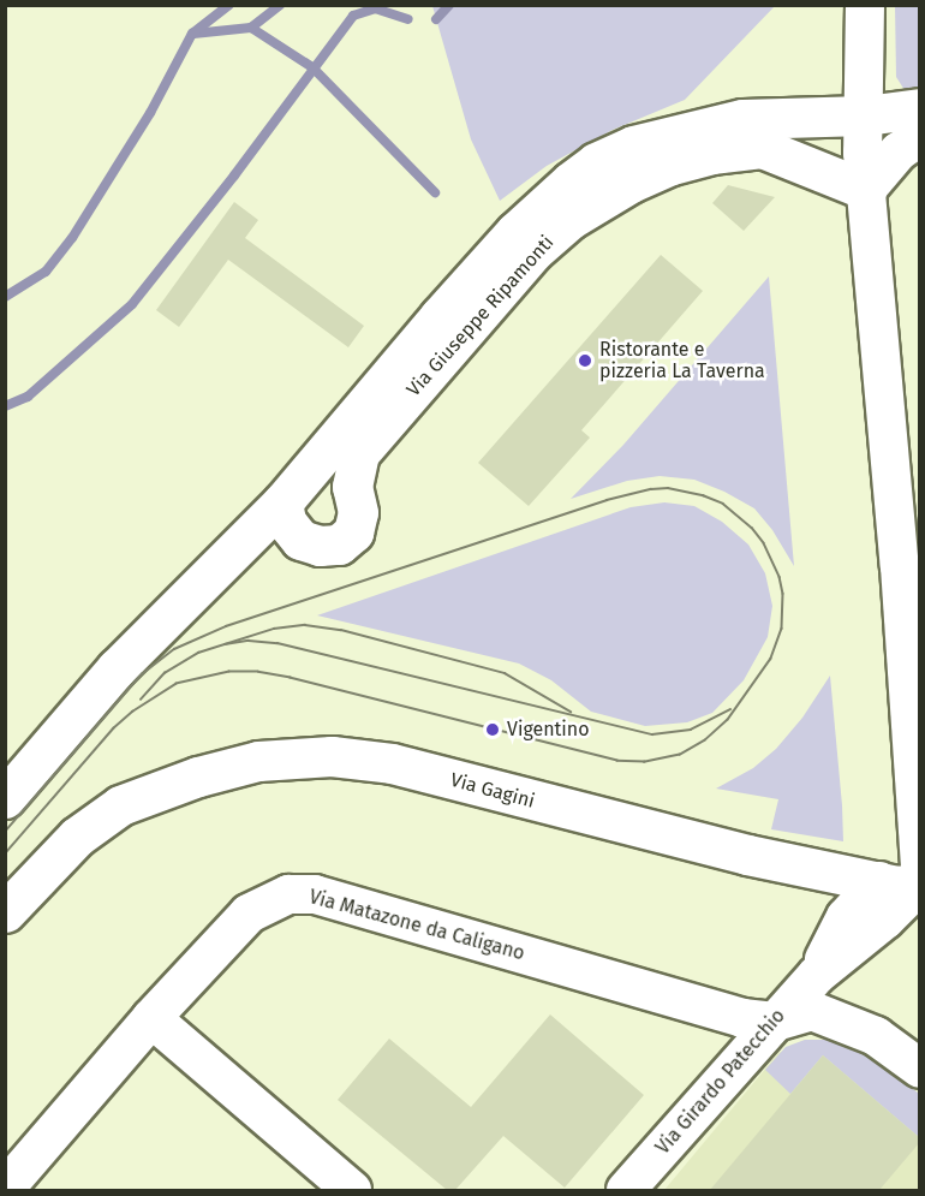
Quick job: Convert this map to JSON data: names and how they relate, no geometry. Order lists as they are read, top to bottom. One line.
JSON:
{"streets":{"street":["Via Giuseppe Ripamonti","Via Gagini","Via Matazone da Caligano","Via Girardo Patecchio"]},"crossings":[["Via Gagini","Via Girardo Patecchio"],["Via Matazone da Caligano","Via Girardo Patecchio"]],"places":["Ristorante e pizzeria La Taverna","Vigentino"]}
